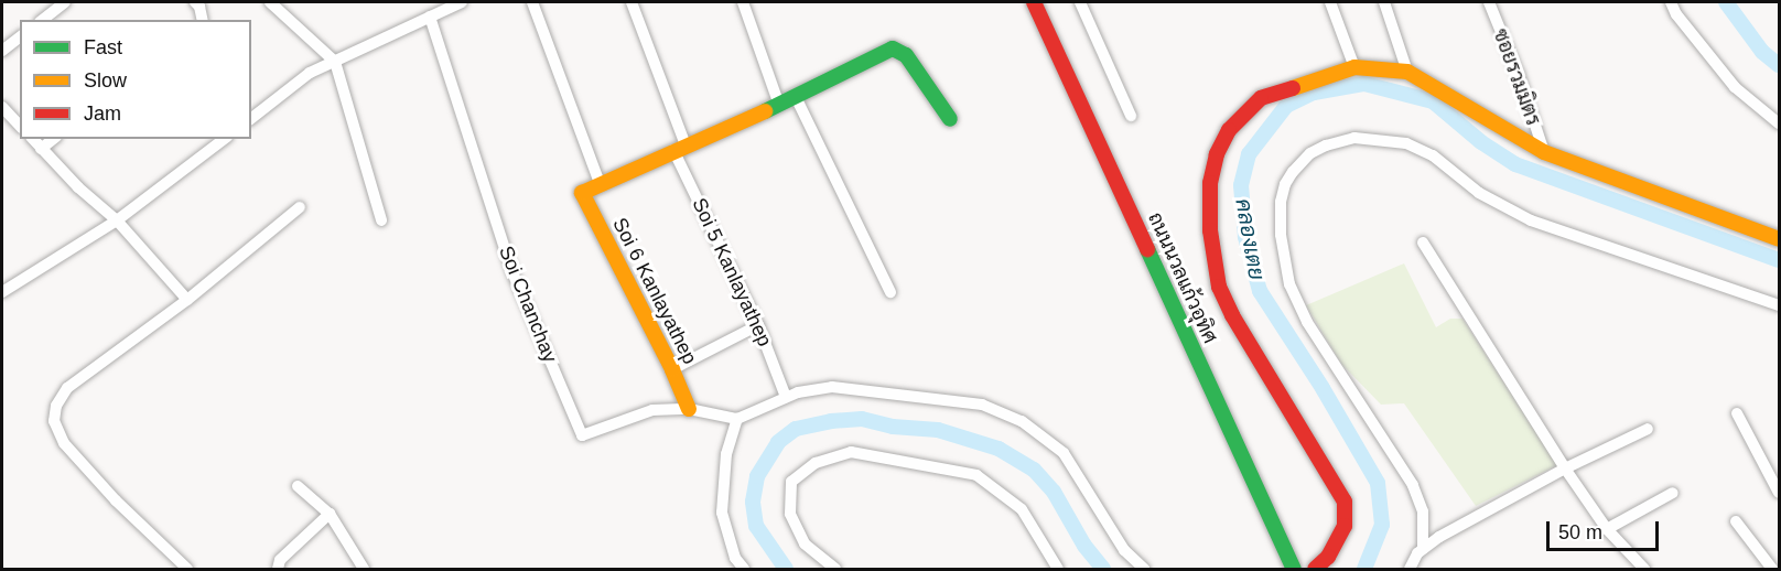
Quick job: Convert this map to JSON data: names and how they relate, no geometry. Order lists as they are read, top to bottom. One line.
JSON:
{"streets":{"street":["ซอยรวมมิตร","Soi 5 Kanlayathep","ถนนนวลแก้วอุทิศ","Soi 6 Kanlayathep","Soi Chanchay"]},"crossings":[["Soi 6 Kanlayathep","Soi Chanchay"]],"water":["คลองเตย"],"legend":["Fast","Slow","Jam"],"scale_bar":"50 m"}
